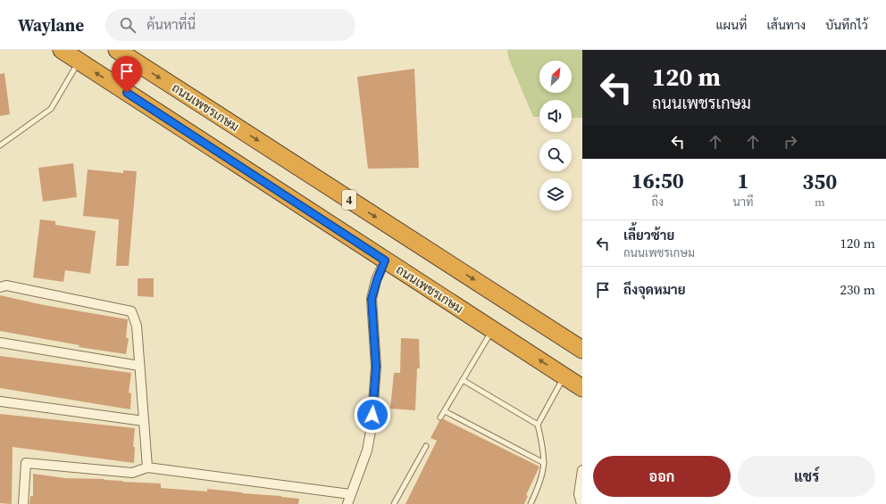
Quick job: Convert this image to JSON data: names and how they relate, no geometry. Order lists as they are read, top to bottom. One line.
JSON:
{"streets":{"highway":["ถนนเพชรเกษม","4"]},"north":"top right","page":{"header":"Waylane","search":"ค้นหาที่นี่","nav":["แผนที่","เส้นทาง","บันทึกไว้"],"turn":["120 m","ถนนเพชรเกษม"],"eta":["16:50","ถึง","1","นาที","350","m"],"list":[{"name":"เลี้ยวซ้าย","note":"ถนนเพชรเกษม","value":"120 m"},{"name":"ถึงจุดหมาย","value":"230 m"}],"buttons":["ออก","แชร์"]}}
